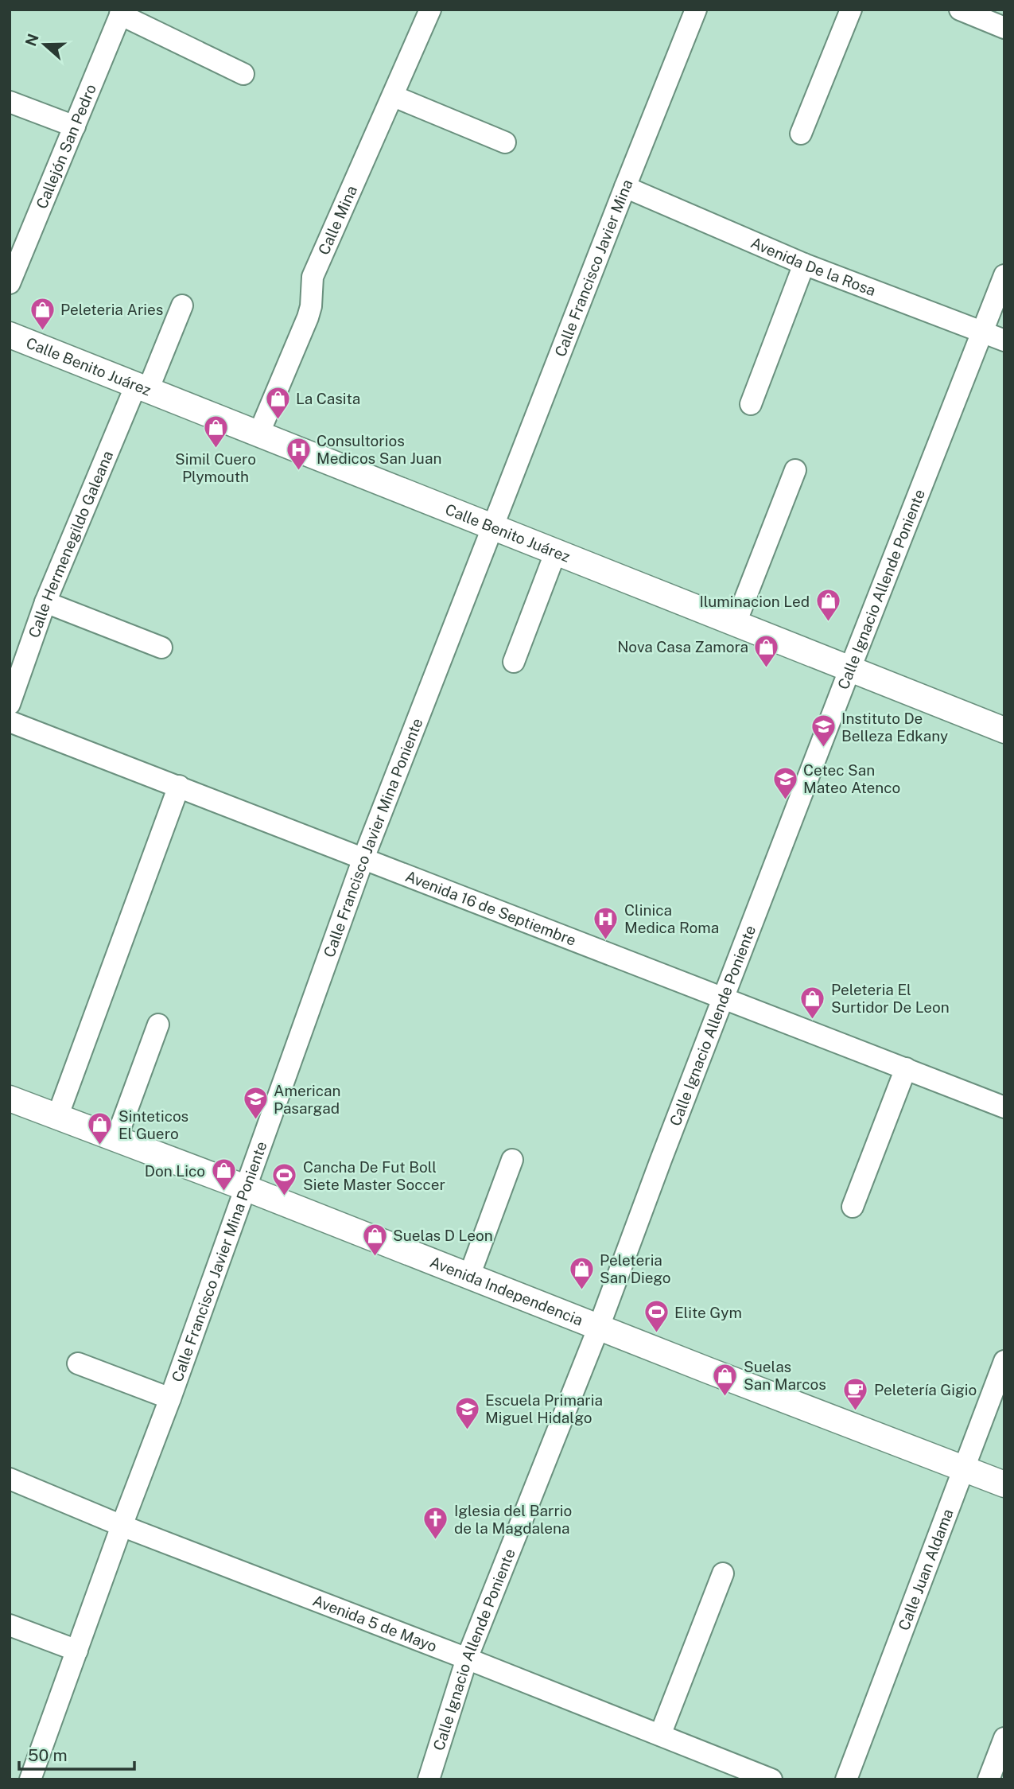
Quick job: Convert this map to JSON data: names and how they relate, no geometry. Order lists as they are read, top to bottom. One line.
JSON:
{"streets":{"main road":["Calle Benito Juárez","Avenida Independencia"],"street":["Callejón San Pedro","Calle Mina","Avenida De la Rosa","Calle Francisco Javier Mina","Calle Hermenegildo Galeana","Calle Ignacio Allende Poniente","Calle Francisco Javier Mina Poniente","Avenida 16 de Septiembre","Calle Juan Aldama","Avenida 5 de Mayo"]},"crossings":[["Calle Mina","Calle Benito Juárez"],["Avenida De la Rosa","Calle Francisco Javier Mina"],["Avenida De la Rosa","Calle Ignacio Allende Poniente"],["Calle Francisco Javier Mina","Calle Benito Juárez"],["Calle Francisco Javier Mina","Calle Francisco Javier Mina Poniente"],["Calle Benito Juárez","Calle Hermenegildo Galeana"],["Calle Benito Juárez","Calle Ignacio Allende Poniente"],["Calle Benito Juárez","Calle Francisco Javier Mina Poniente"],["Calle Ignacio Allende Poniente","Avenida 16 de Septiembre"],["Calle Ignacio Allende Poniente","Avenida Independencia"],["Calle Ignacio Allende Poniente","Avenida 5 de Mayo"],["Calle Francisco Javier Mina Poniente","Avenida 16 de Septiembre"],["Calle Francisco Javier Mina Poniente","Avenida Independencia"],["Calle Francisco Javier Mina Poniente","Avenida 5 de Mayo"],["Avenida Independencia","Calle Juan Aldama"]],"places":{"shop":["Peleteria Aries","La Casita","Simil Cuero Plymouth","Iluminacion Led","Nova Casa Zamora","Peleteria El Surtidor De Leon","Sinteticos El Guero","Don Lico","Suelas D Leon","Peleteria San Diego","Suelas San Marcos"],"hospital":["Consultorios Medicos San Juan","Clinica Medica Roma"],"school or university":["Instituto De Belleza Edkany","Cetec San Mateo Atenco","American Pasargad","Escuela Primaria Miguel Hidalgo"],"sports":["Cancha De Fut Boll Siete Master Soccer","Elite Gym"],"cafe":["Peletería Gigio"],"church":["Iglesia del Barrio de la Magdalena"]},"scale_bar":"50 m","north":"left"}
